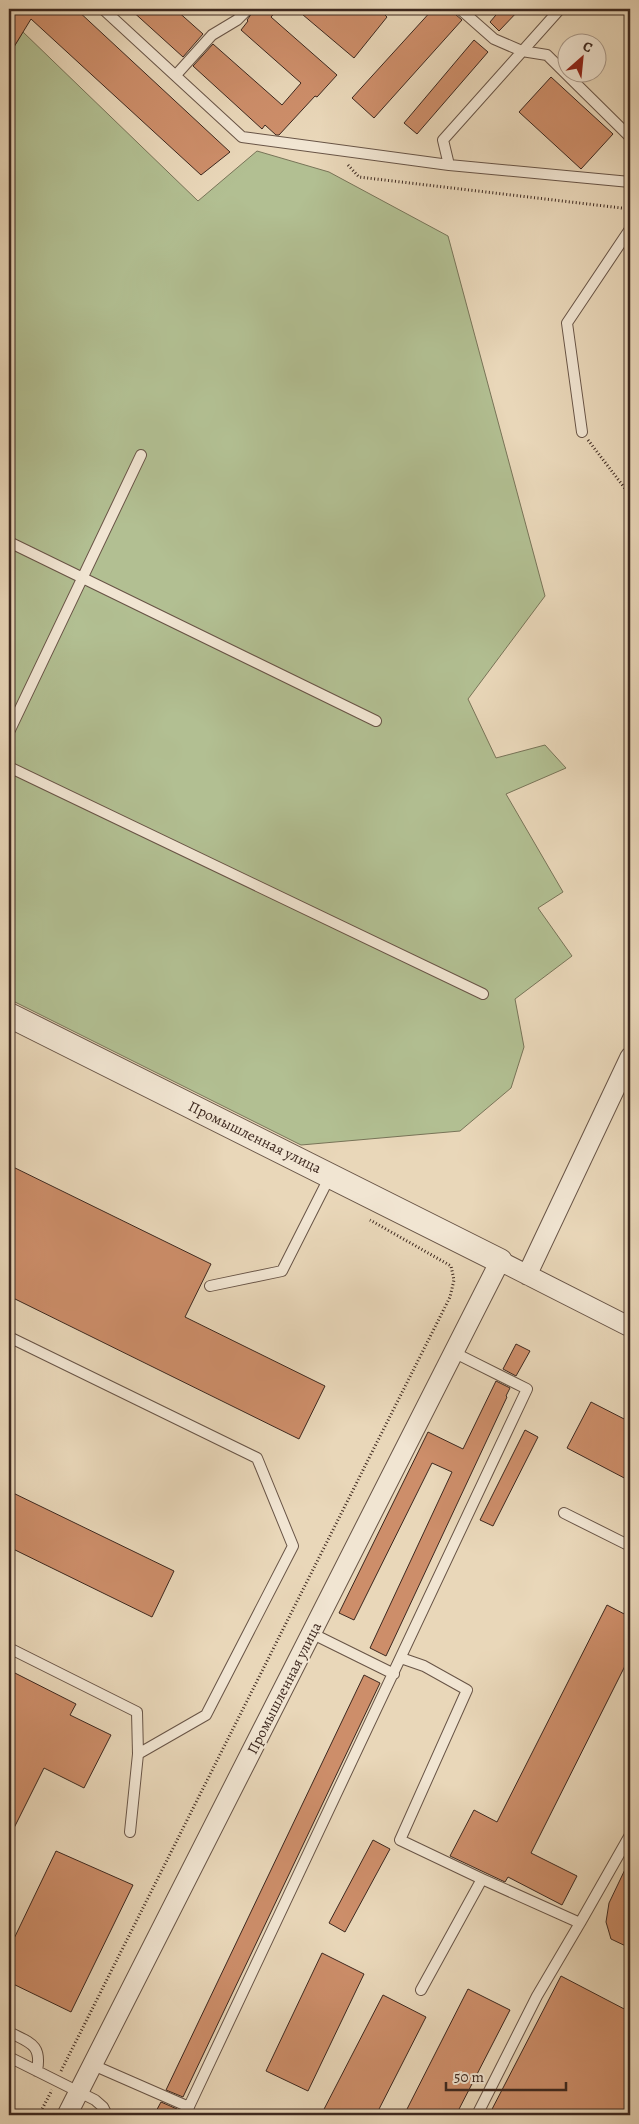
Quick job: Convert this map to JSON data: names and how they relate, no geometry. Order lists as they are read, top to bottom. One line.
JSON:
{"streets":{"street":["Промышленная улица"]},"scale_bar":"50 m","north":"top right"}
